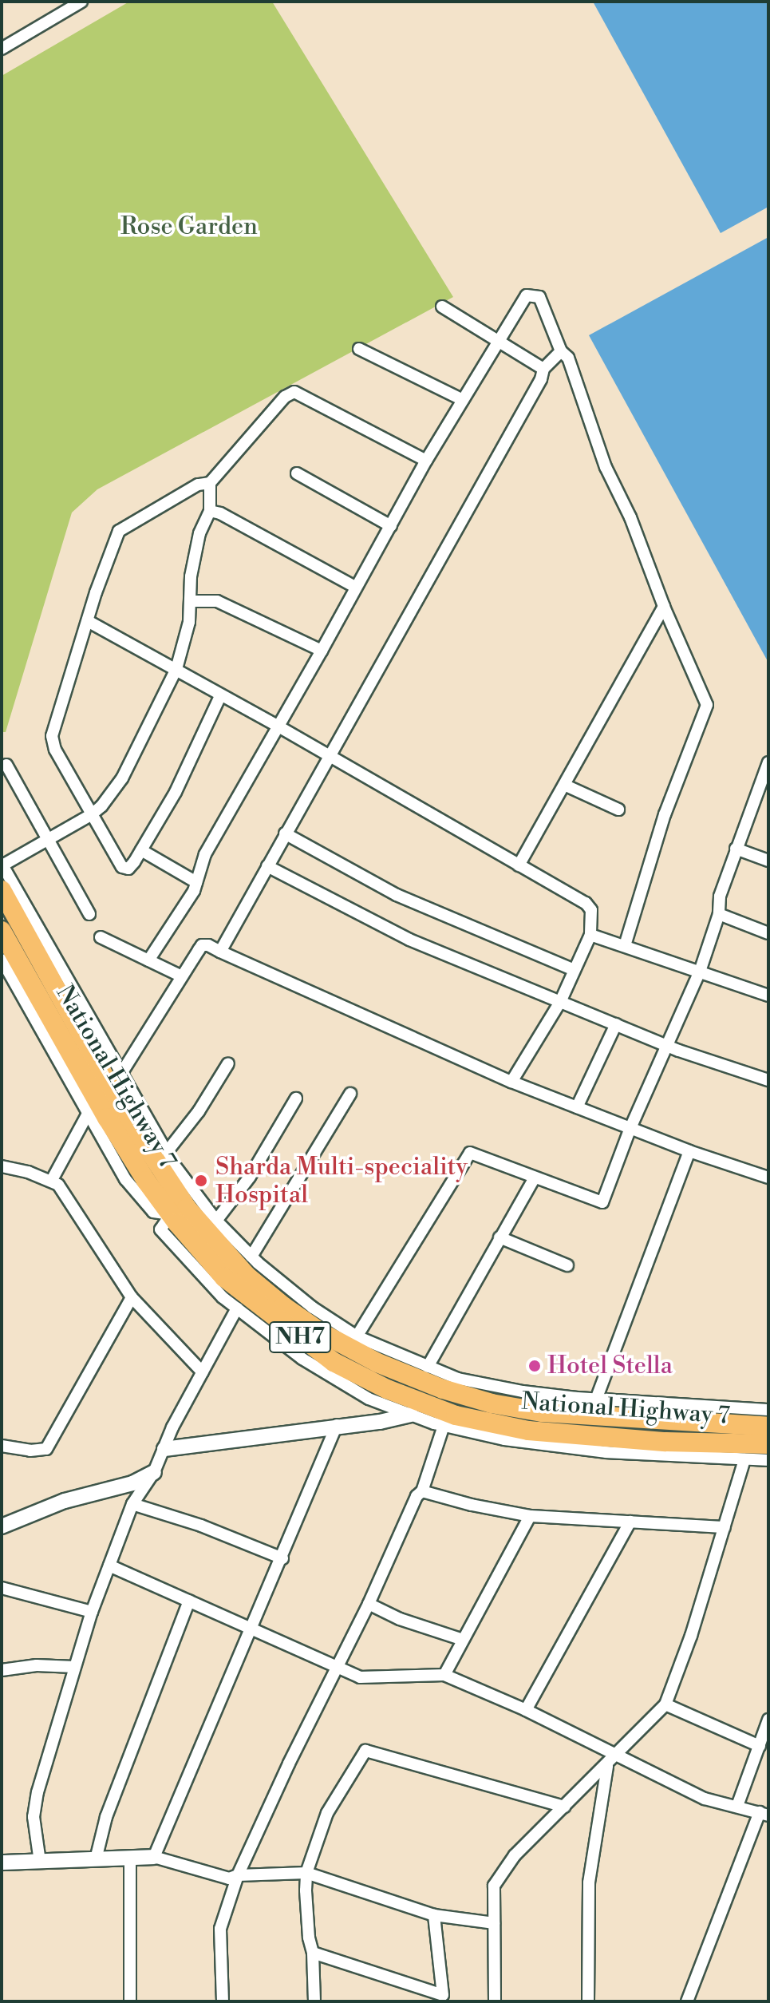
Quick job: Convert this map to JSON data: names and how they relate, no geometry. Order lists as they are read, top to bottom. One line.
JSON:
{"streets":{"highway":["National Highway 7","NH7"]},"parks":["Rose Garden"],"places":["Sharda Multi-speciality Hospital","Hotel Stella"]}
